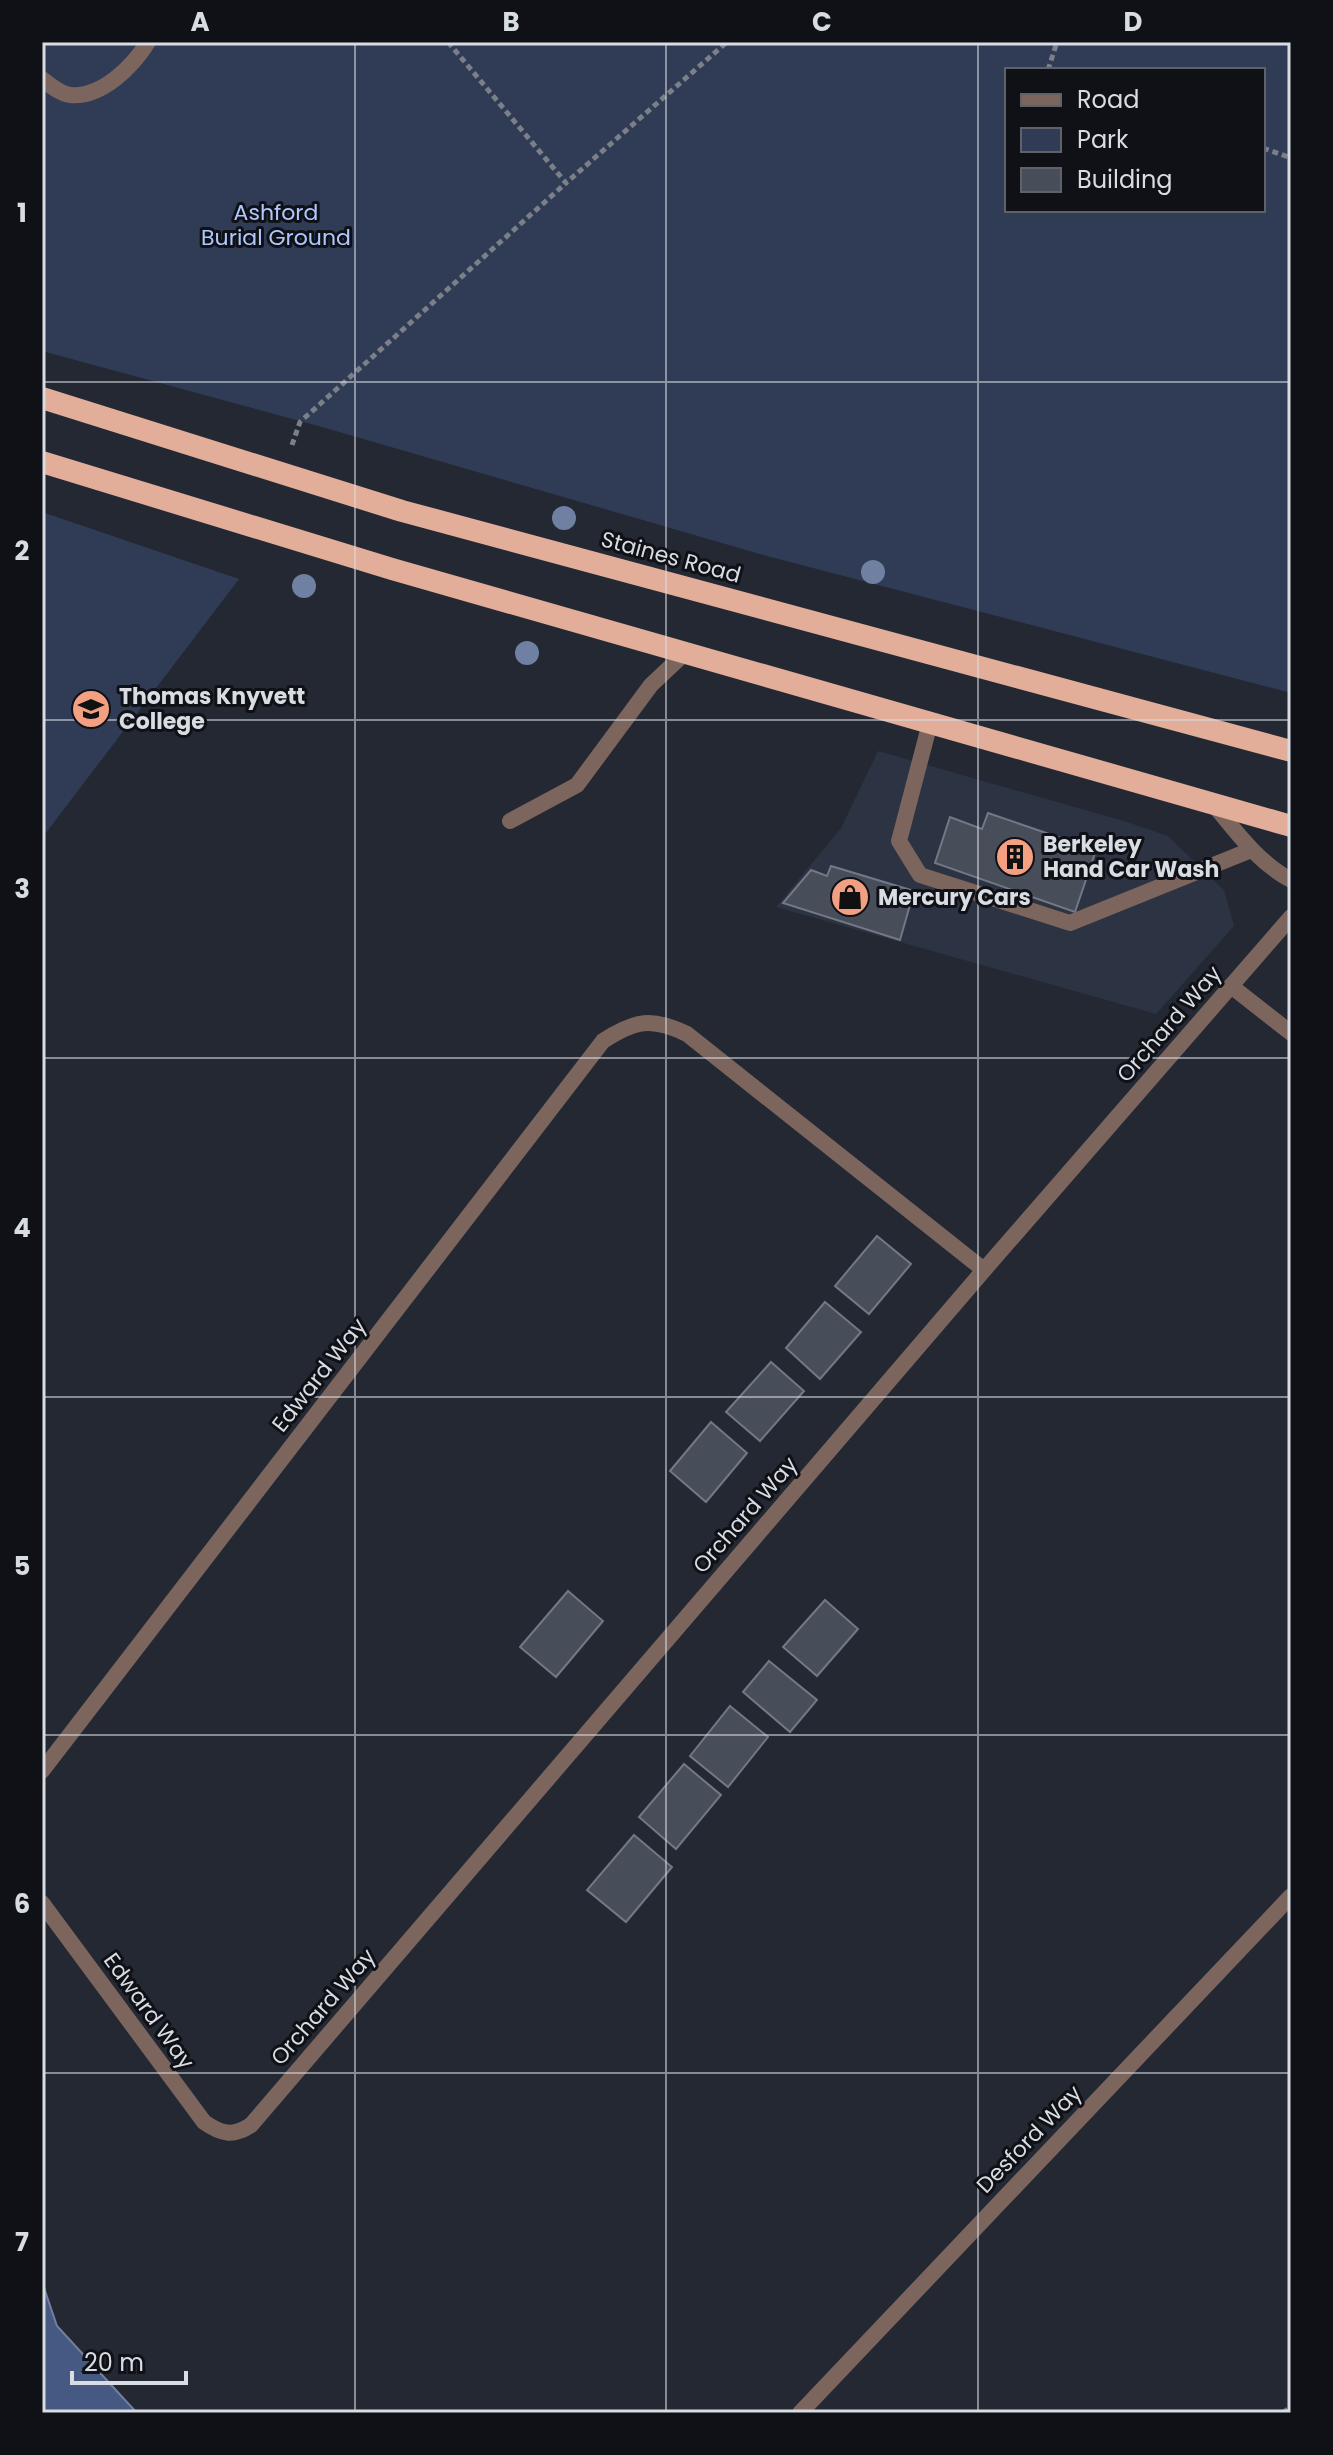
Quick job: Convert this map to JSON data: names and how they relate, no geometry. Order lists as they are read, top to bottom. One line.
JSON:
{"streets":{"highway":["Staines Road"],"street":["Orchard Way","Edward Way","Desford Way"]},"crossings":[["Orchard Way","Edward Way"]],"parks":["Ashford Burial Ground"],"places":{"school or university":["Thomas Knyvett College"],"building":["Berkeley Hand Car Wash"],"shop":["Mercury Cars"]},"legend":["Road","Park","Building"],"scale_bar":"20 m","grid":{"columns":["A","B","C","D"],"rows":["1","2","3","4","5","6","7"]}}
